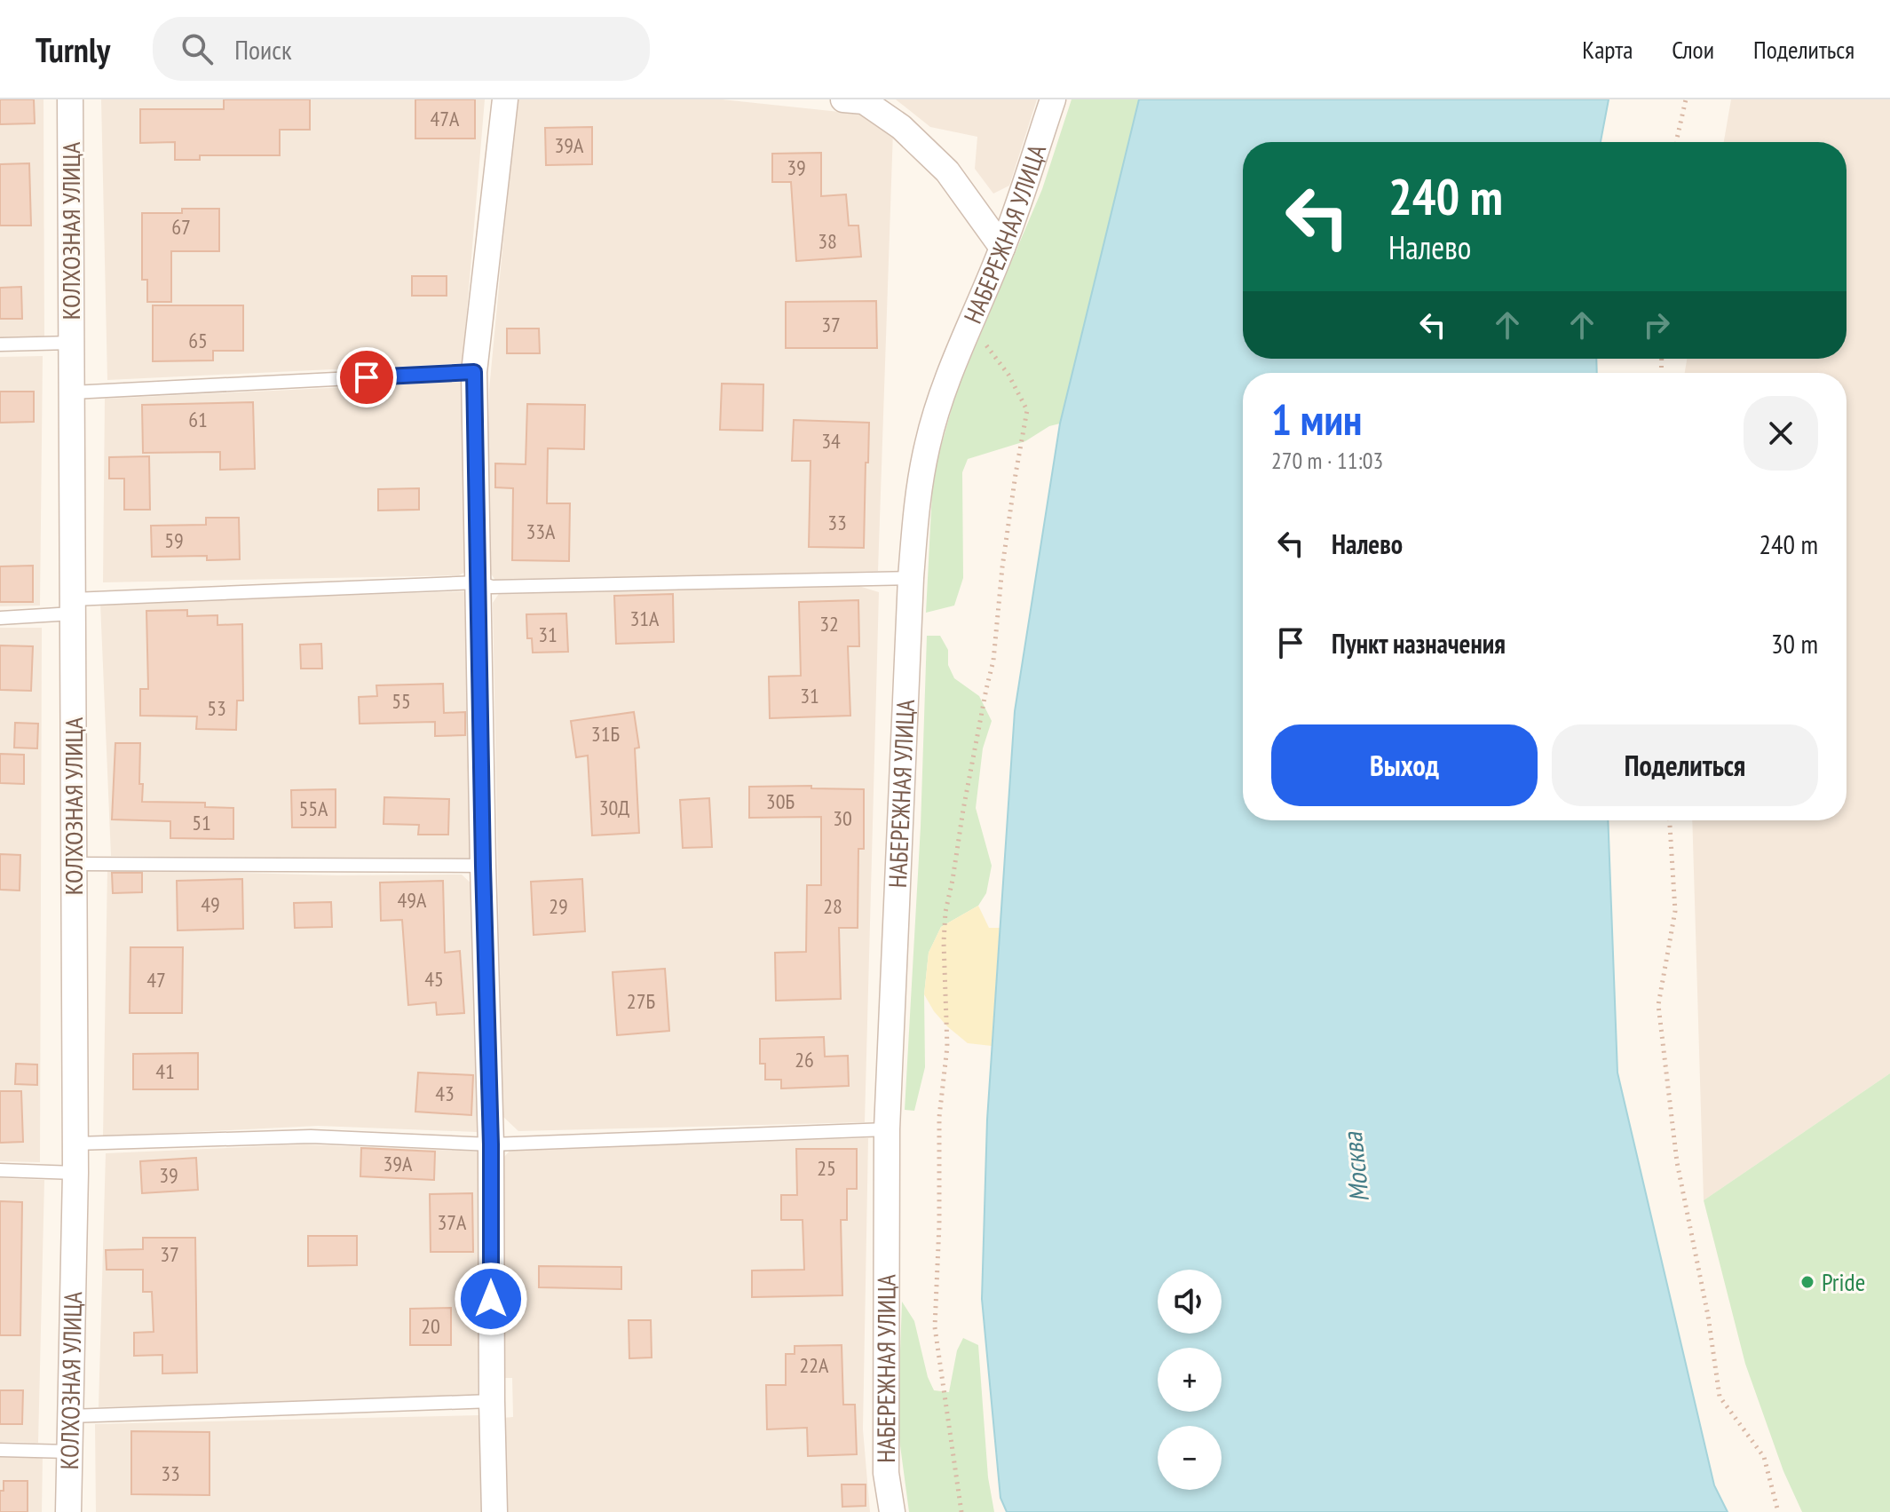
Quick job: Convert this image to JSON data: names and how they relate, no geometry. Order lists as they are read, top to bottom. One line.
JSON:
{"streets":{"street":["КОЛХОЗНАЯ УЛИЦА","НАБЕРЕЖНАЯ УЛИЦА"]},"water":["Москва"],"places":["Pride"],"house_numbers":["47А","39А","39","67","38","37","65","61","34","33","33А","59","31А","32","31","31","55","53","31Б","30Б","30Д","55А","30","51","49А","49","29","28","45","47","27Б","26","41","43","39А","25","39","37А","37","20","22А","33"],"page":{"header":"Turnly","search":"Поиск","nav":["Карта","Слои","Поделиться"],"turn":["240 m","Налево"],"heading":["1 мин","270 m · 11:03"],"list":[{"name":"Налево","value":"240 m"},{"name":"Пункт назначения","value":"30 m"}],"buttons":["Выход","Поделиться"],"map_buttons":["+","−"]}}
